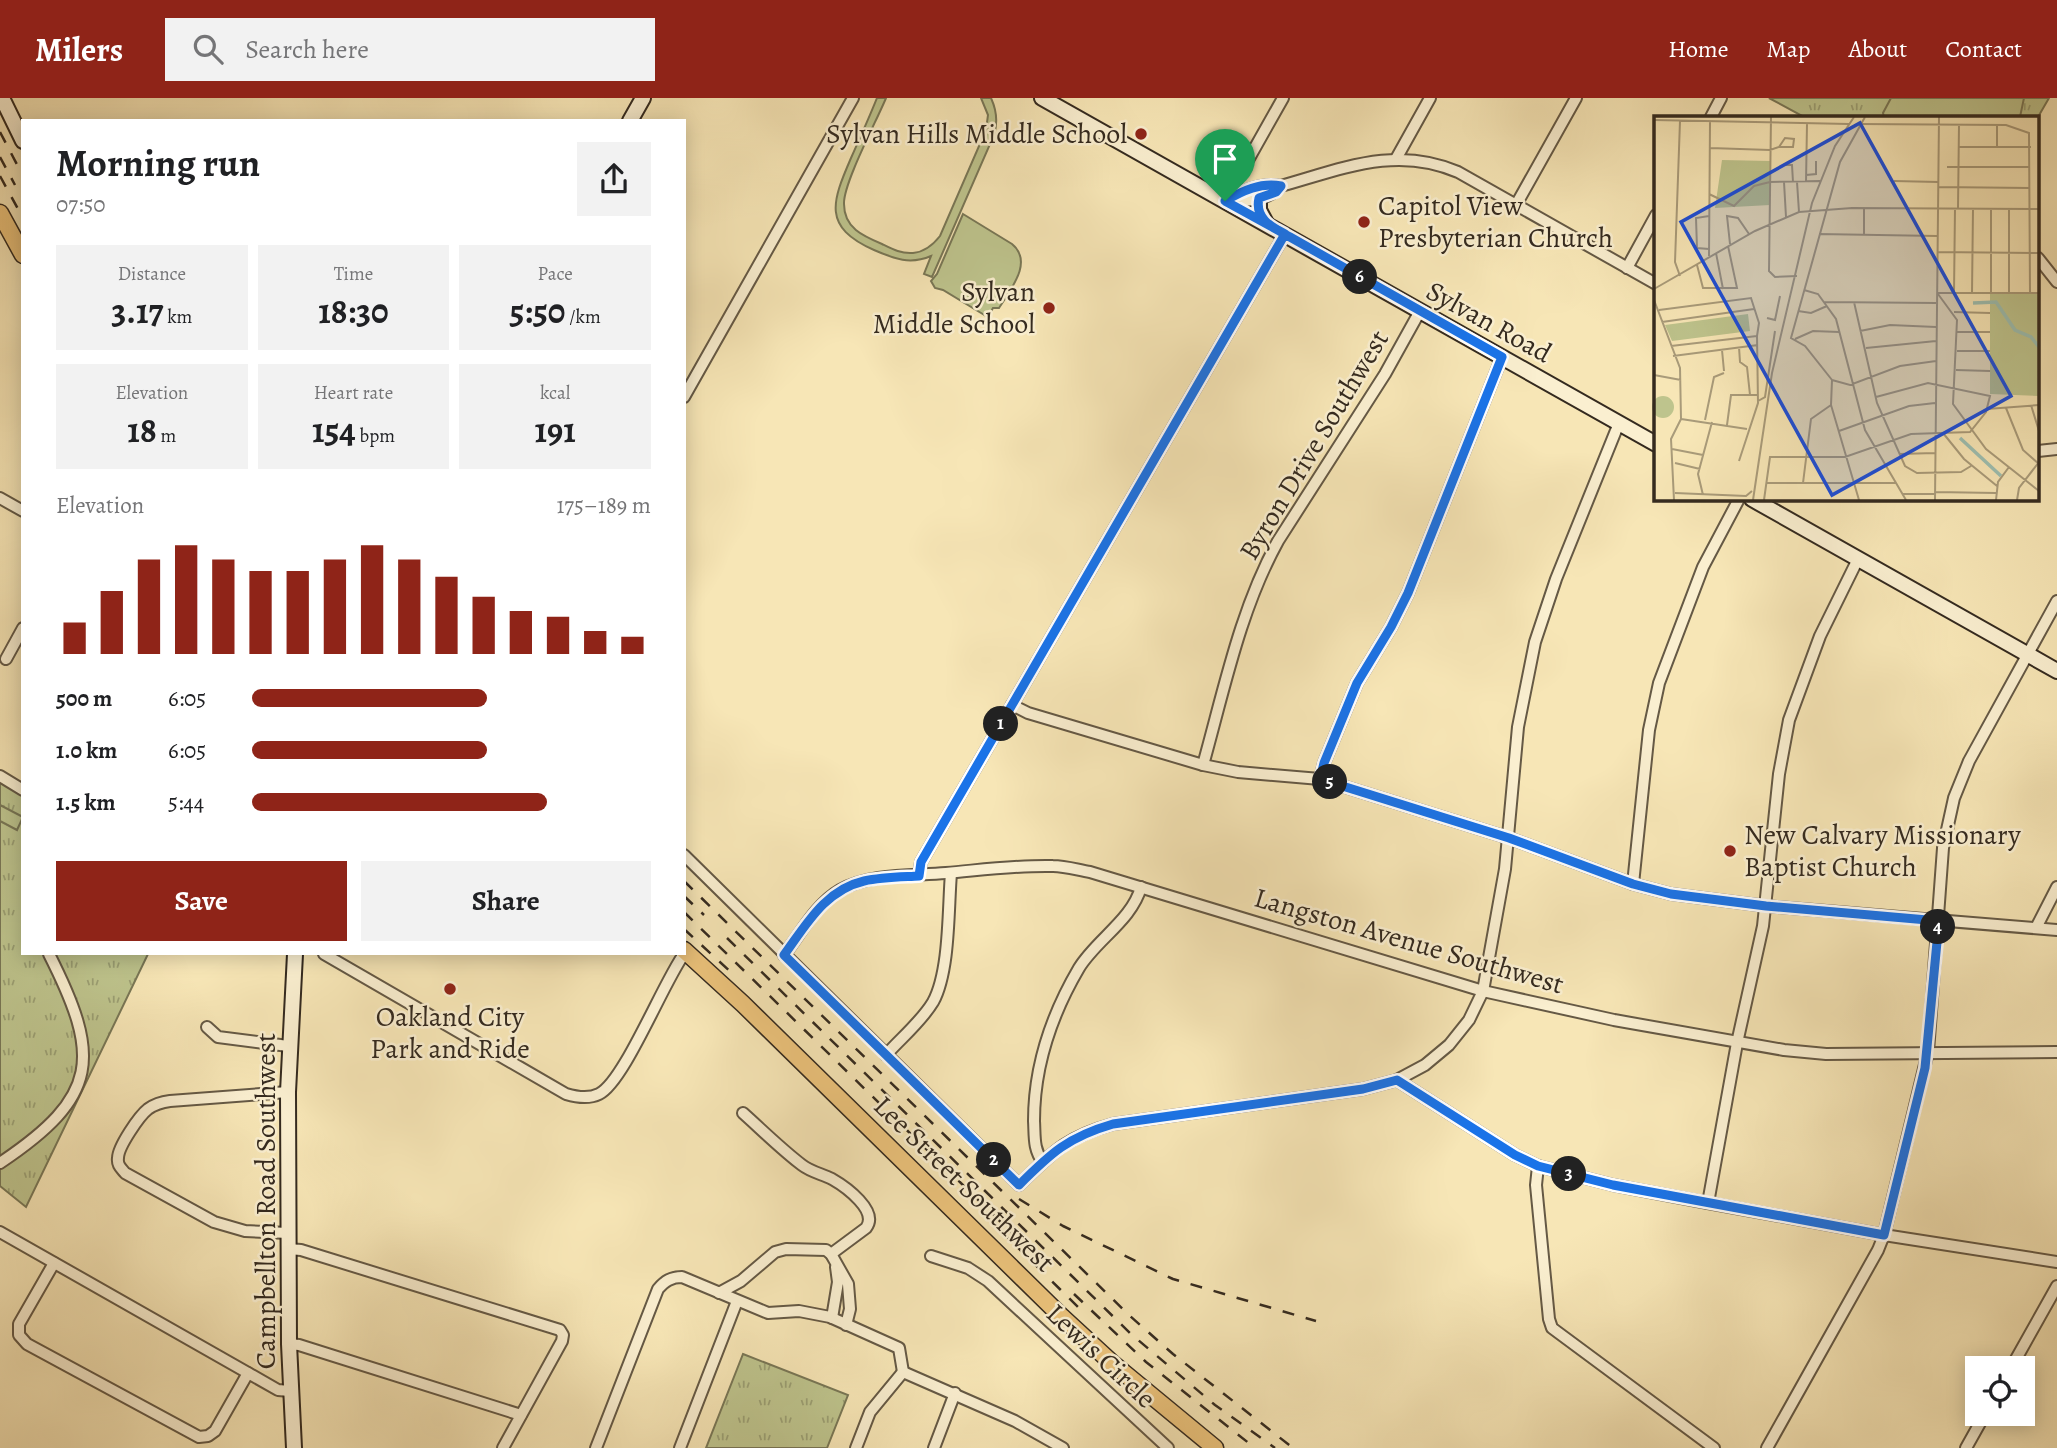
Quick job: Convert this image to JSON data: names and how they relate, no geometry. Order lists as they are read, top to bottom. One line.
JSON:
{"streets":{"main road":["Sylvan Road","Lee Street Southwest","Campbellton Road Southwest"],"street":["Byron Drive Southwest","Langston Avenue Southwest","Lewis Circle"]},"crossings":[["Sylvan Road","Byron Drive Southwest"]],"places":["Sylvan Hills Middle School","Capitol View Presbyterian Church","Sylvan Middle School","New Calvary Missionary Baptist Church","Oakland City Park and Ride"],"page":{"header":"Milers","search":"Search here","nav":["Home","Map","About","Contact"],"heading":["Morning run","07:50"],"stats":[["Distance","3.17 km"],["Time","18:30"],["Pace","5:50 /km"],["Elevation","18 m"],["Heart rate","154 bpm"],["kcal","191"]],"pins":["6","1","5","4","2","3"],"chart":["Elevation","175–189 m"],"list":[{"name":"500 m","note":"6:05"},{"name":"1.0 km","note":"6:05"},{"name":"1.5 km","note":"5:44"}],"buttons":["Save","Share"]}}
